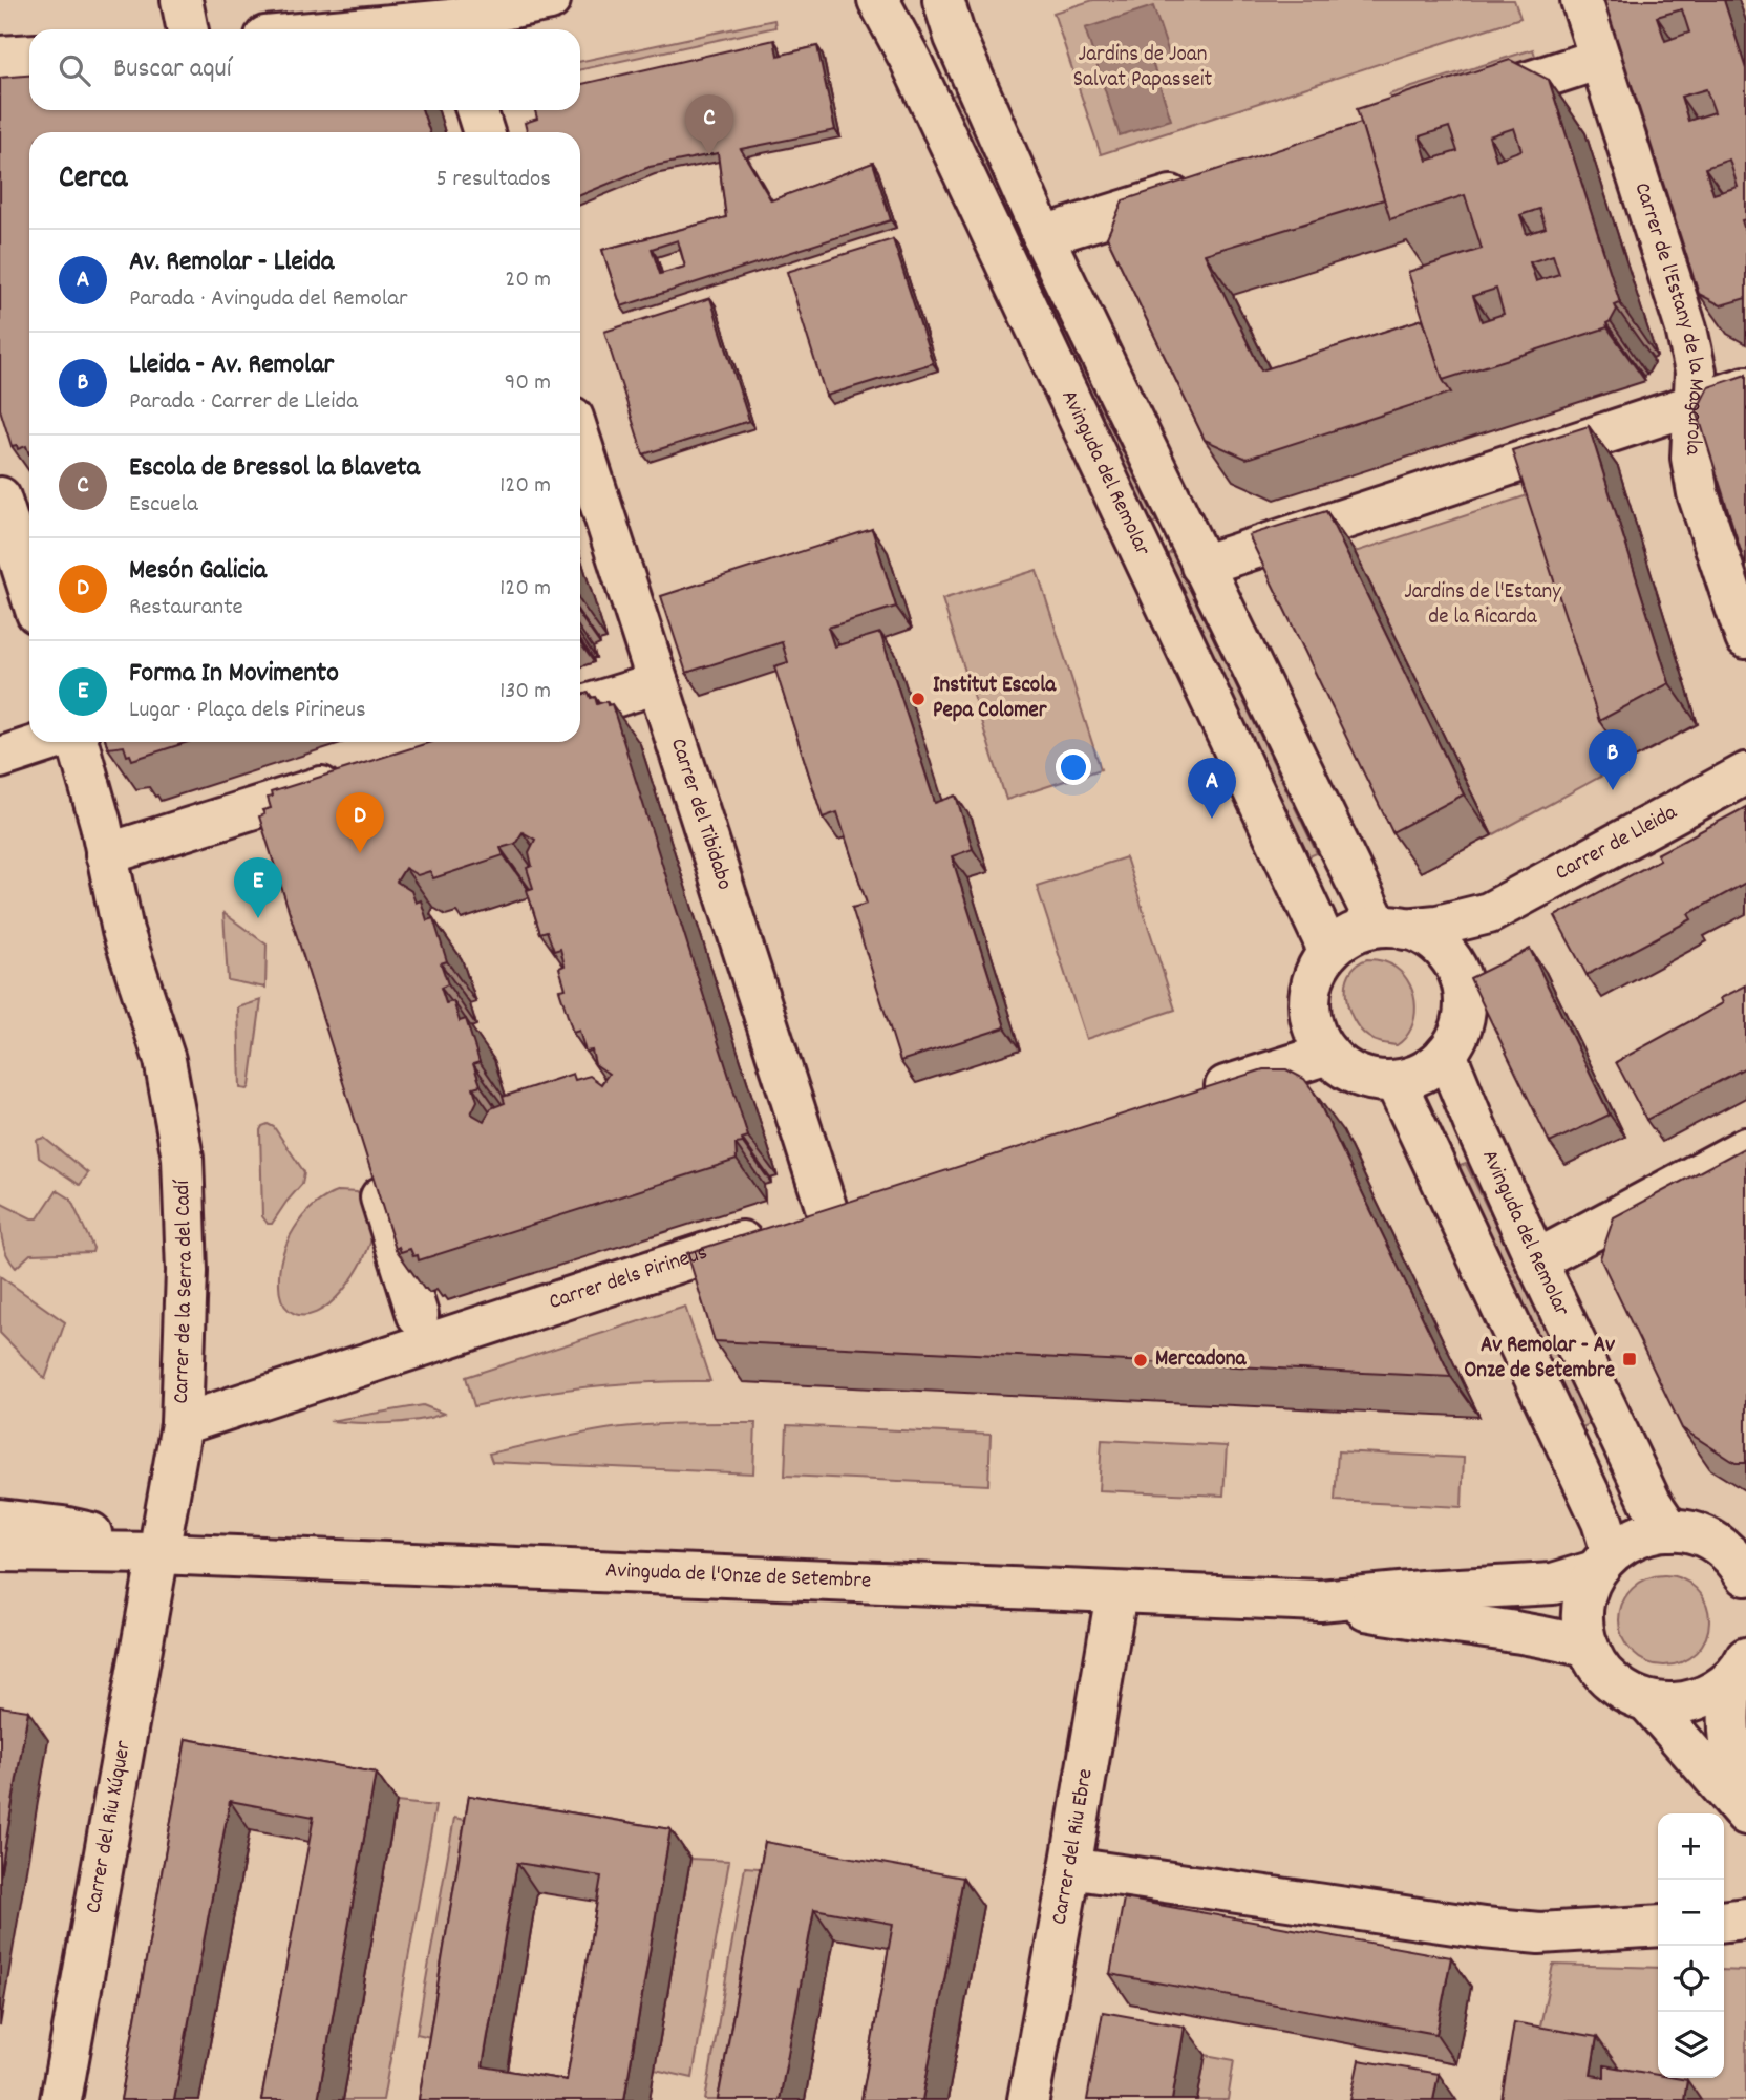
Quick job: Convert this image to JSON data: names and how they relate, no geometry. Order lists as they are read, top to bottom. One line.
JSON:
{"streets":{"street":["Carrer de l'Estany de la Magarola","Avinguda del Remolar","Carrer del Tibidabo","Carrer de Lleida","Carrer dels Pirineus","Carrer de la Serra del Cadí","Avinguda de l'Onze de Setembre","Carrer del Riu Xúquer","Carrer del Riu Ebre"]},"crossings":[["Avinguda del Remolar","Carrer de Lleida"],["Avinguda del Remolar","Avinguda de l'Onze de Setembre"],["Carrer del Tibidabo","Carrer dels Pirineus"],["Carrer dels Pirineus","Carrer de la Serra del Cadí"],["Carrer de la Serra del Cadí","Avinguda de l'Onze de Setembre"],["Carrer de la Serra del Cadí","Carrer del Riu Xúquer"],["Avinguda de l'Onze de Setembre","Carrer del Riu Xúquer"],["Avinguda de l'Onze de Setembre","Carrer del Riu Ebre"]],"parks":["Jardins de Joan Salvat Papasseit","Jardins de l'Estany de la Ricarda"],"places":{"other":["Institut Escola Pepa Colomer","Mercadona"],"transit":["Av Remolar - Av Onze de Setembre"]},"page":{"search":"Buscar aquí","pins":["C","B","A","D","E"],"heading":["Cerca","5 resultados"],"list":[{"mark":"A","name":"Av. Remolar - Lleida","note":"Parada · Avinguda del Remolar","value":"20 m"},{"mark":"B","name":"Lleida - Av. Remolar","note":"Parada · Carrer de Lleida","value":"90 m"},{"mark":"C","name":"Escola de Bressol la Blaveta","note":"Escuela","value":"120 m"},{"mark":"D","name":"Mesón Galicia","note":"Restaurante","value":"120 m"},{"mark":"E","name":"Forma In Movimento","note":"Lugar · Plaça dels Pirineus","value":"130 m"}],"map_buttons":["+","−"]}}
